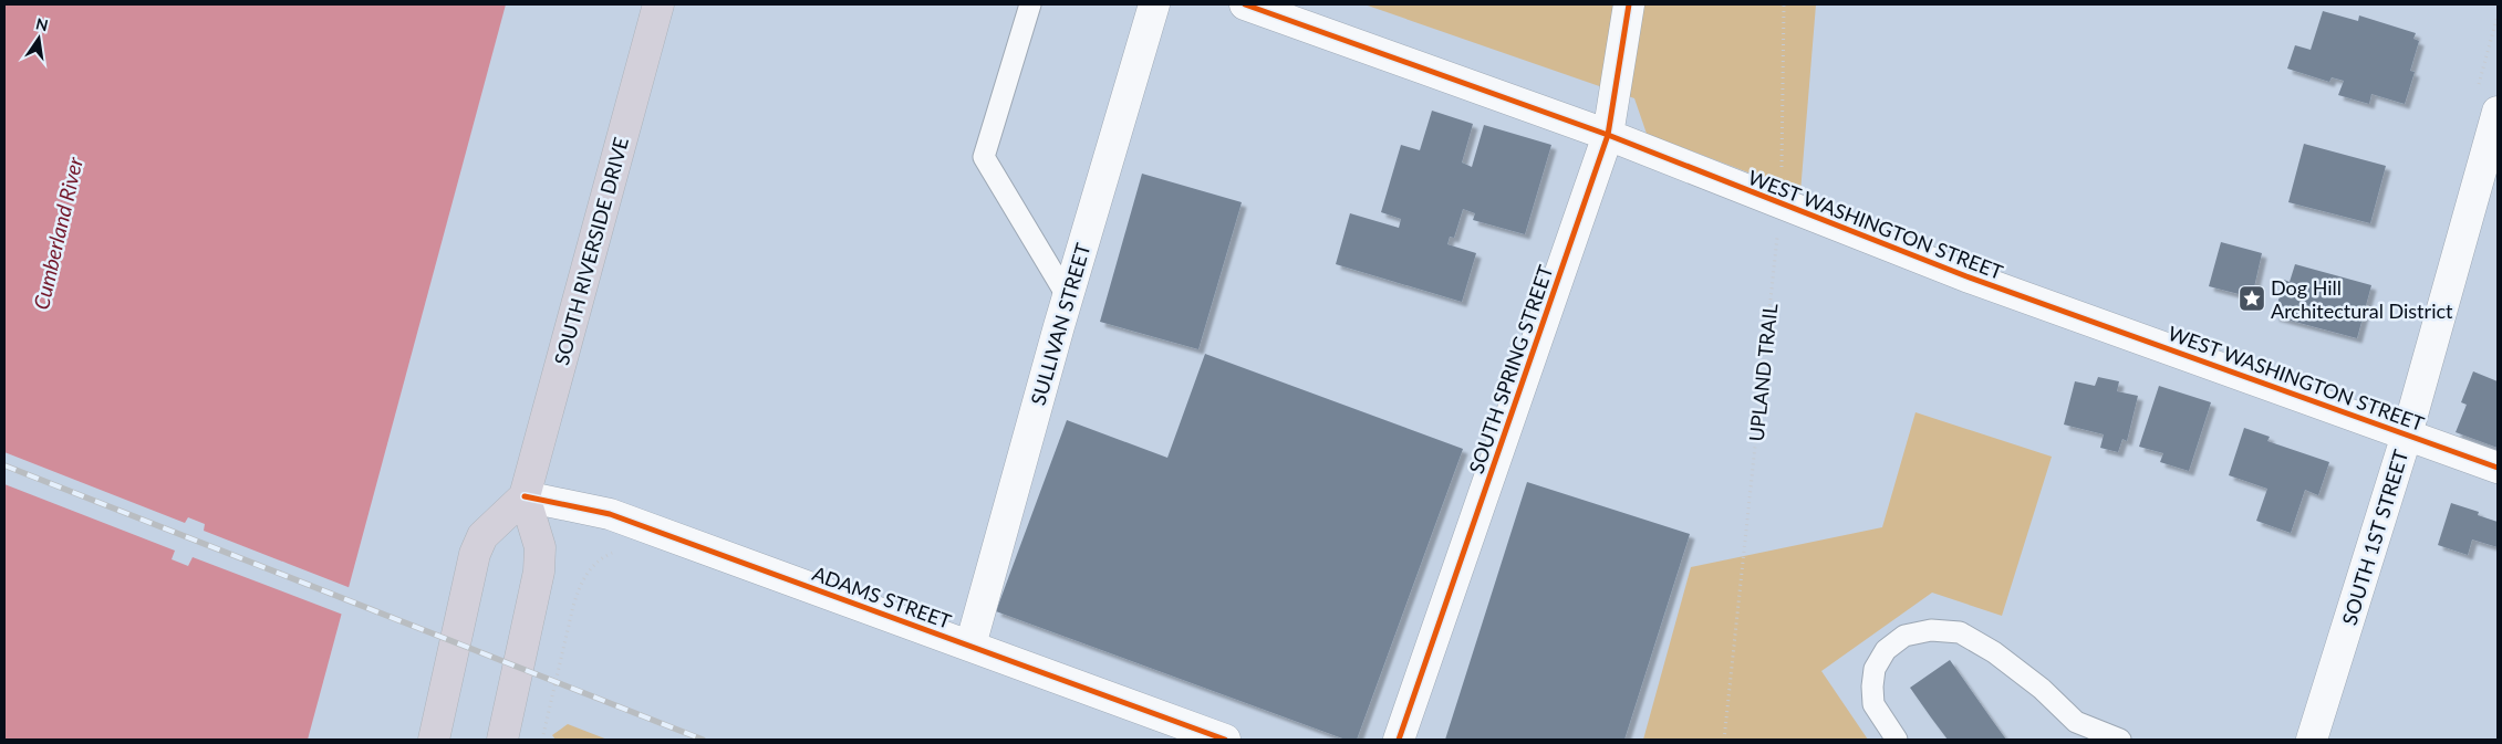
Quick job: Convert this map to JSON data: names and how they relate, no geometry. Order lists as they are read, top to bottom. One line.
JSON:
{"streets":{"highway":["SOUTH RIVERSIDE DRIVE"],"street":["WEST WASHINGTON STREET","SULLIVAN STREET","SOUTH SPRING STREET","SOUTH 1ST STREET","ADAMS STREET"],"path":["UPLAND TRAIL"]},"crossings":[["WEST WASHINGTON STREET","SOUTH SPRING STREET"],["WEST WASHINGTON STREET","UPLAND TRAIL"],["WEST WASHINGTON STREET","SOUTH 1ST STREET"],["SOUTH RIVERSIDE DRIVE","ADAMS STREET"],["SULLIVAN STREET","ADAMS STREET"]],"water":["Cumberland River"],"places":{"place":["Dog Hill Architectural District"]},"north":"top"}
